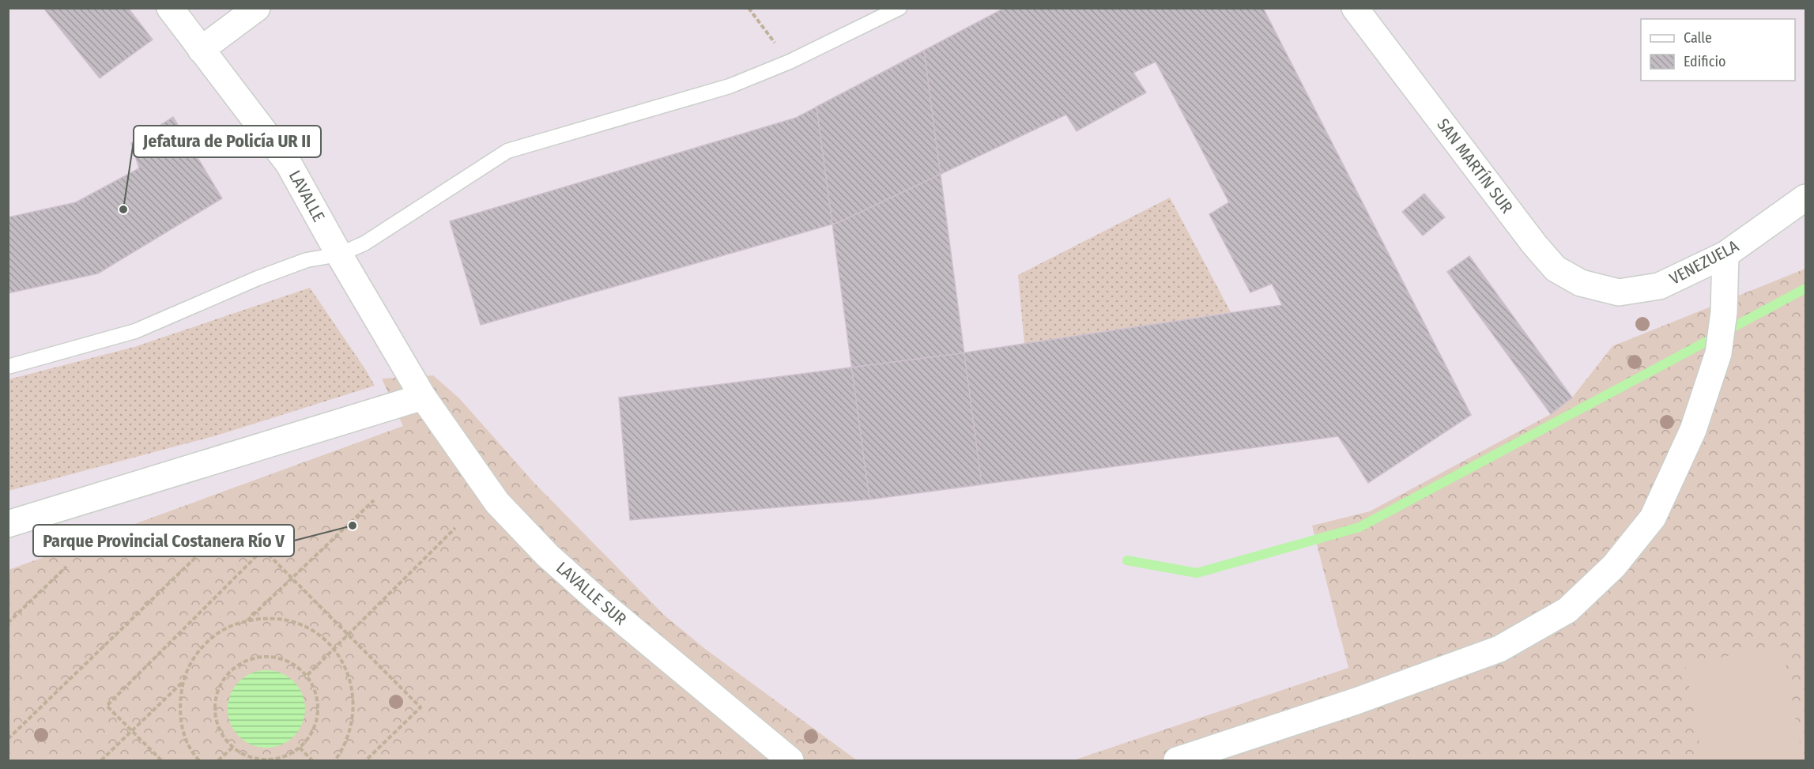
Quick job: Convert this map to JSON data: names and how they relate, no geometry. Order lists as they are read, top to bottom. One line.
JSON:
{"streets":{"street":["SAN MARTÍN SUR","LAVALLE","VENEZUELA","LAVALLE SUR"]},"crossings":[["SAN MARTÍN SUR","VENEZUELA"],["LAVALLE","LAVALLE SUR"]],"places":["Jefatura de Policía UR II","Parque Provincial Costanera Río V"],"legend":["Calle","Edificio"]}
